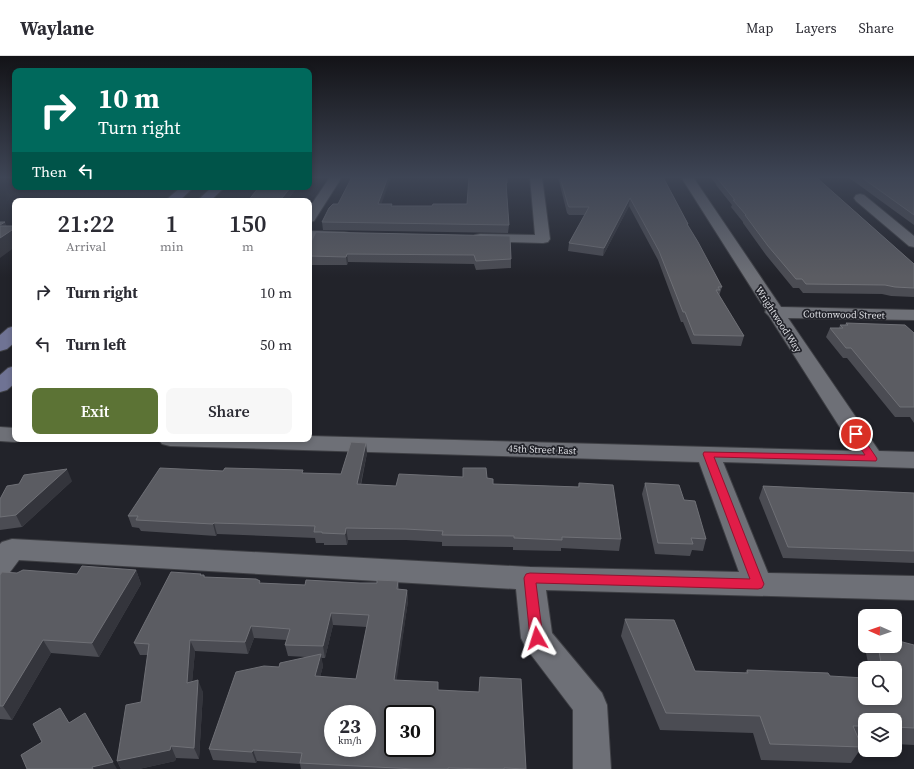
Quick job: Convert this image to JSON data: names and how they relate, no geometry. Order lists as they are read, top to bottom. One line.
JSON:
{"streets":{"street":["Cottonwood Street","Wrightwood Way","45th Street East"]},"crossings":[["Cottonwood Street","Wrightwood Way"],["Wrightwood Way","45th Street East"]],"north":"left","page":{"header":"Waylane","nav":["Map","Layers","Share"],"turn":["10 m","Turn right"],"then":"Then","eta":["21:22","Arrival","1","min","150","m"],"list":[{"name":"Turn right","value":"10 m"},{"name":"Turn left","value":"50 m"}],"buttons":["Exit","Share"],"speed":"23 km/h","limit":"30"}}
